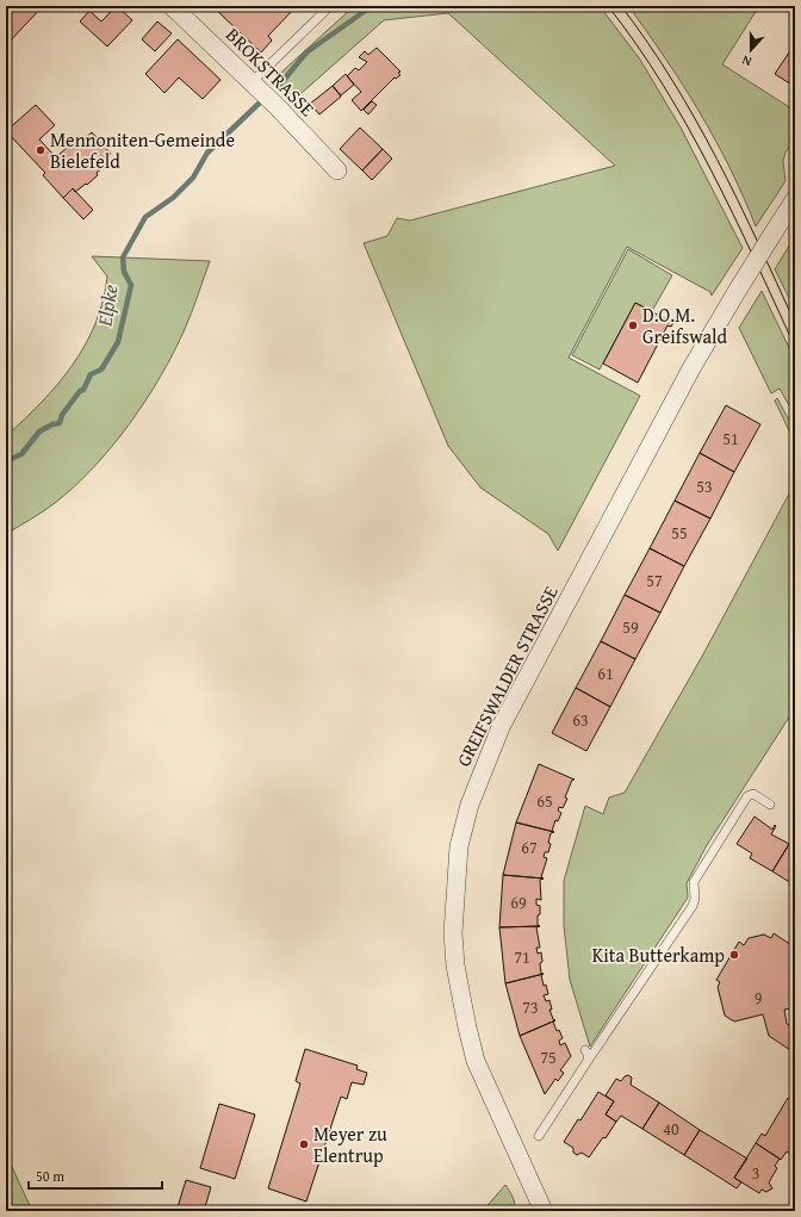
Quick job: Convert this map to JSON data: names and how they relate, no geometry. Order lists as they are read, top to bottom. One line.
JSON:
{"streets":{"street":["BROKSTRASSE","GREIFSWALDER STRASSE"]},"water":["Elpke"],"places":["Mennoniten-Gemeinde Bielefeld","D.O.M. Greifswald","Kita Butterkamp","Meyer zu Elentrup"],"house_numbers":["51","53","55","57","59","61","63","65","67","69","71","9","73","75","40","3"],"scale_bar":"50 m","north":"bottom"}
